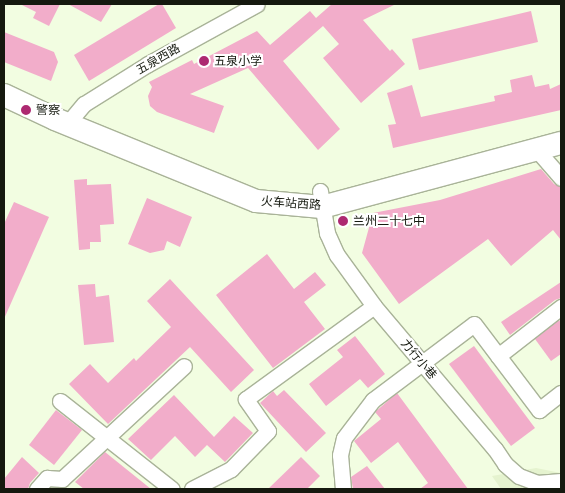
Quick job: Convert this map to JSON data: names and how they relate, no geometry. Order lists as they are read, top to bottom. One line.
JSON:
{"streets":{"main road":["火车站西路"],"street":["五泉西路","力行小巷"]},"crossings":[["五泉西路","火车站西路"],["火车站西路","力行小巷"]],"places":["五泉小学","警察","兰州二十七中"]}
